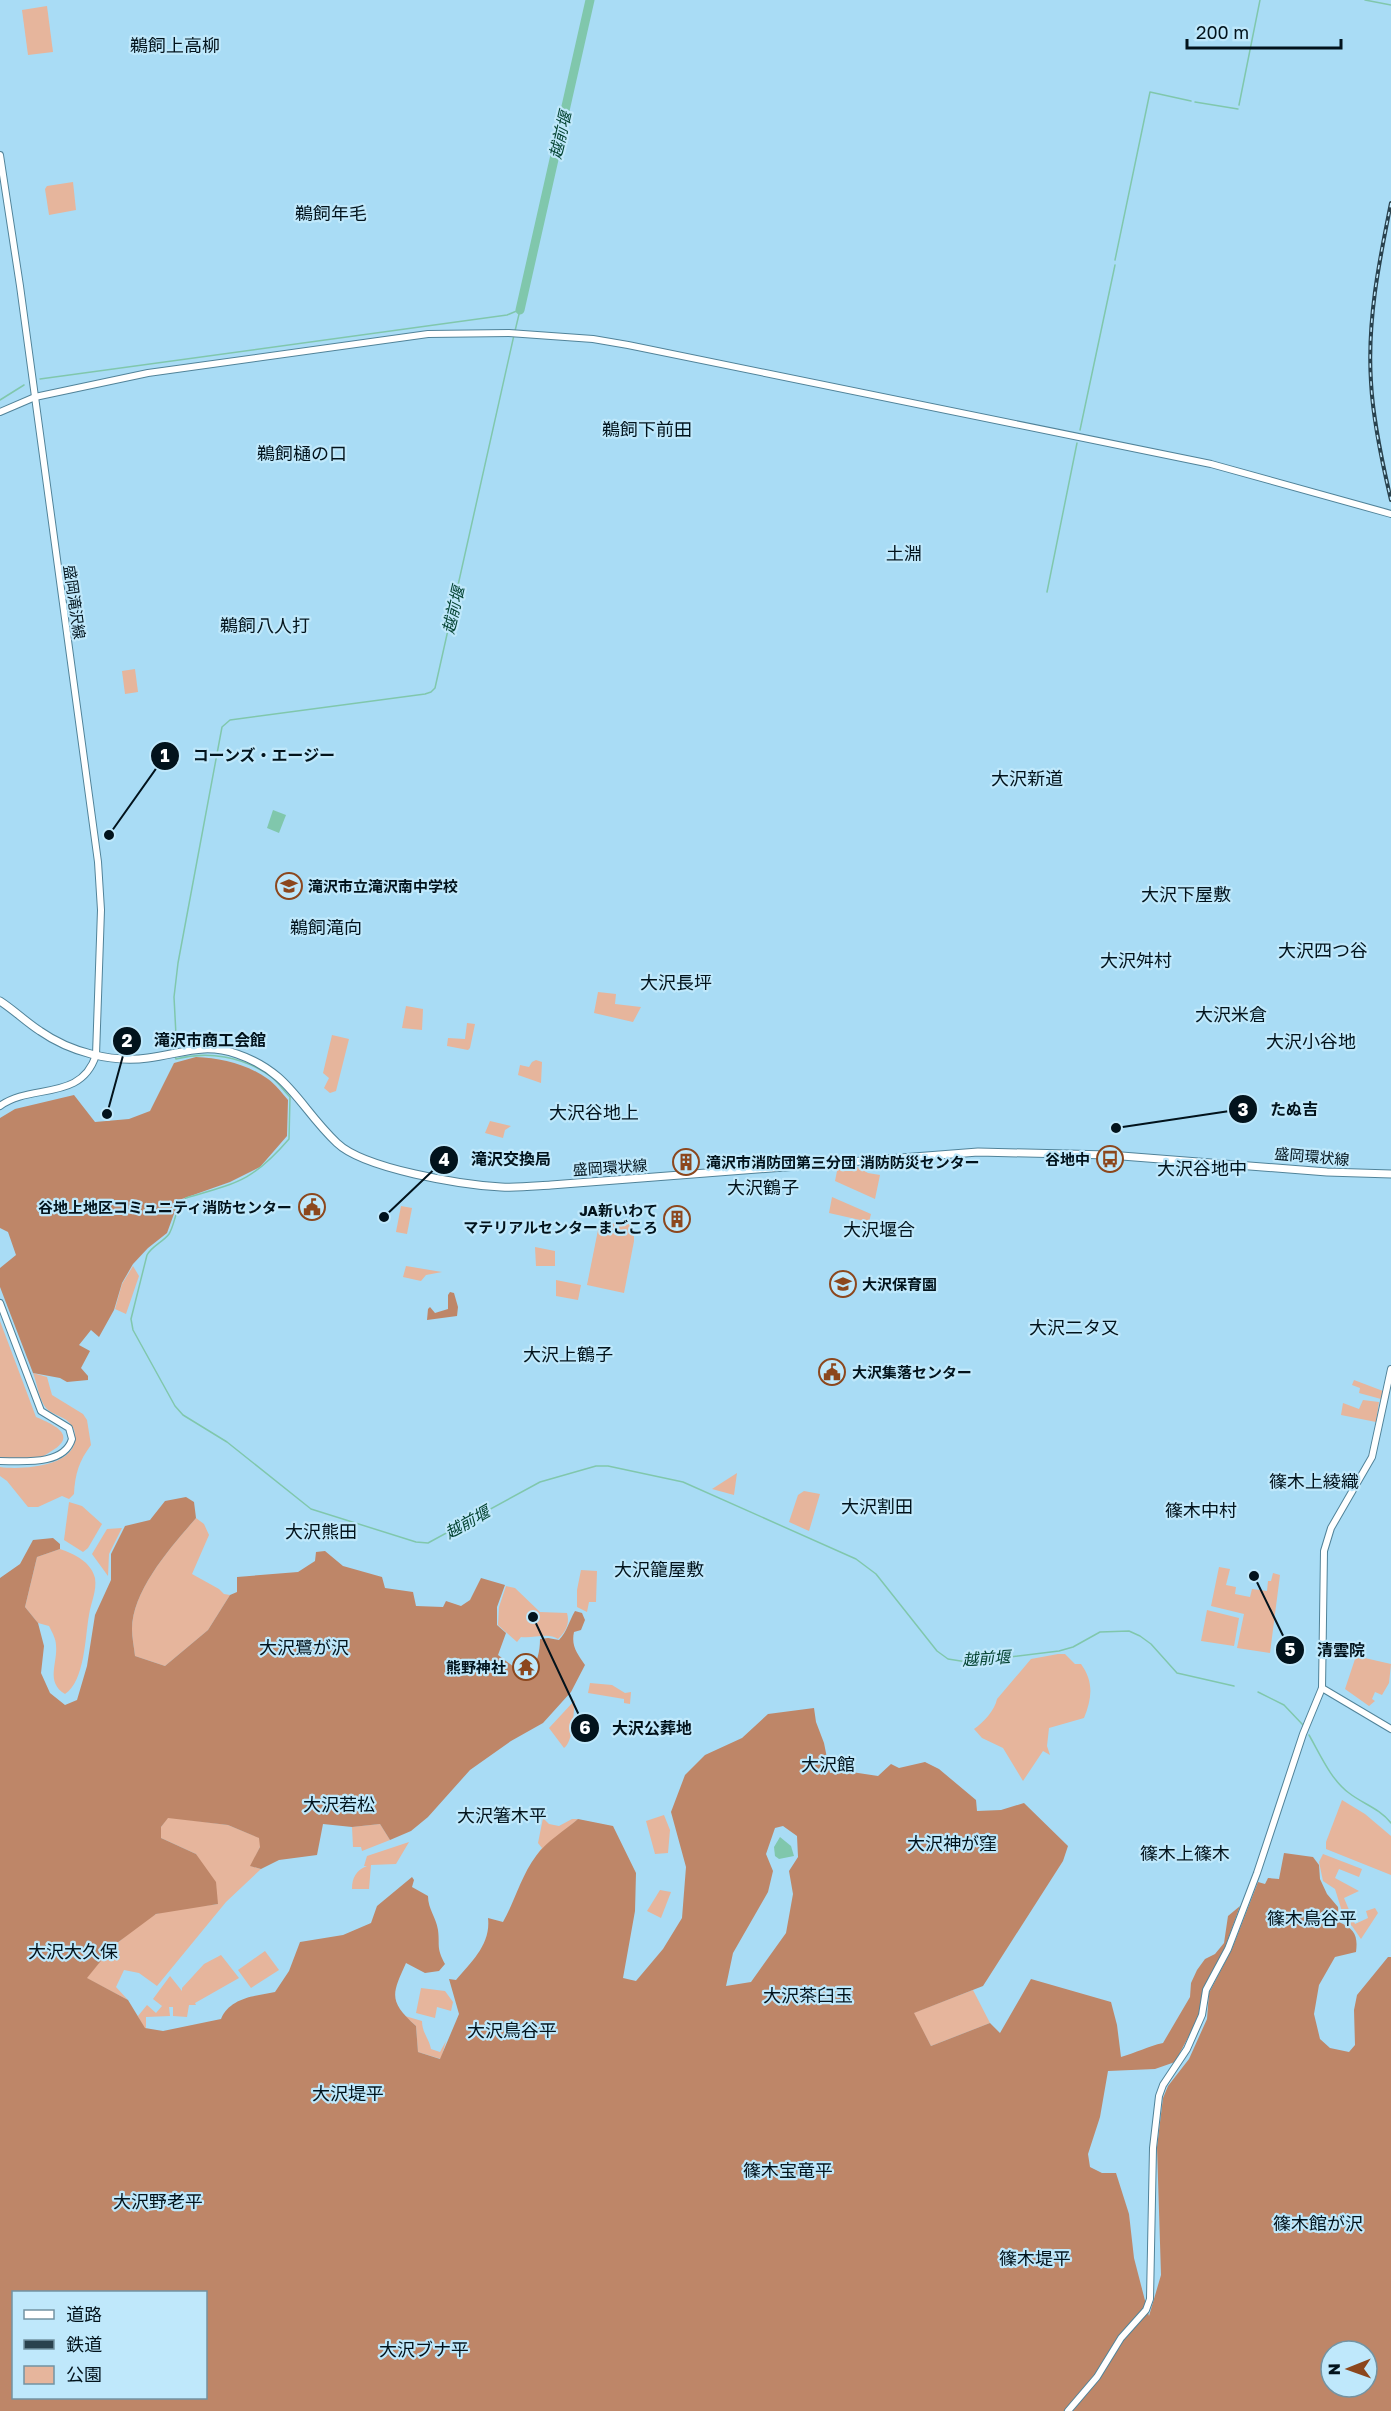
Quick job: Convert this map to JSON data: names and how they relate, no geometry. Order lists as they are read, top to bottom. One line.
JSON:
{"streets":{"main road":["盛岡環状線"],"street":["盛岡滝沢線"]},"crossings":[["盛岡滝沢線","盛岡環状線"]],"districts":["鵜飼上高柳","鵜飼年毛","鵜飼下前田","鵜飼樋の口","土淵","鵜飼八人打","大沢新道","大沢下屋敷","鵜飼滝向","大沢四つ谷","大沢舛村","大沢長坪","大沢米倉","大沢小谷地","大沢谷地上","大沢谷地中","大沢鶴子","大沢堰合","大沢二タ又","大沢上鶴子","篠木上綾織","大沢割田","篠木中村","大沢熊田","大沢籠屋敷","大沢鷺が沢","大沢館","大沢若松","大沢箸木平","大沢神が窪","篠木上篠木","篠木鳥谷平","大沢大久保","大沢茶臼玉","大沢鳥谷平","大沢堤平","篠木宝竜平","大沢野老平","篠木館が沢","篠木堤平","大沢ブナ平"],"water":["越前堰"],"places":{"other":["コーンズ・エージー","滝沢市商工会館","たぬ吉","滝沢交換局","清雲院","大沢公葬地"],"school or university":["滝沢市立滝沢南中学校","大沢保育園"],"bus stop":["谷地中"],"building":["滝沢市消防団第三分団 消防防災センター","JA新いわて マテリアルセンターまごころ"],"public building":["谷地上地区コミュニティ消防センター","大沢集落センター"],"temple":["熊野神社"]},"legend":["道路","鉄道","公園"],"scale_bar":"200 m","north":"left"}
